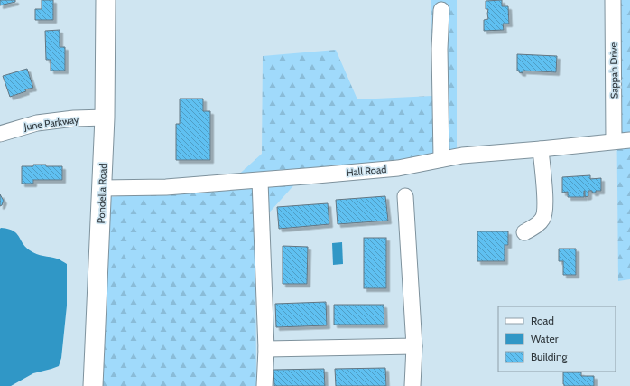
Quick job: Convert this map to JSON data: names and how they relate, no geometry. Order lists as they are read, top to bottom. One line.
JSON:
{"streets":{"main road":["Pondella Road"],"street":["Sappah Drive","June Parkway","Hall Road"]},"crossings":[["Sappah Drive","Hall Road"],["June Parkway","Pondella Road"],["Hall Road","Pondella Road"]],"legend":["Road","Water","Building"]}
